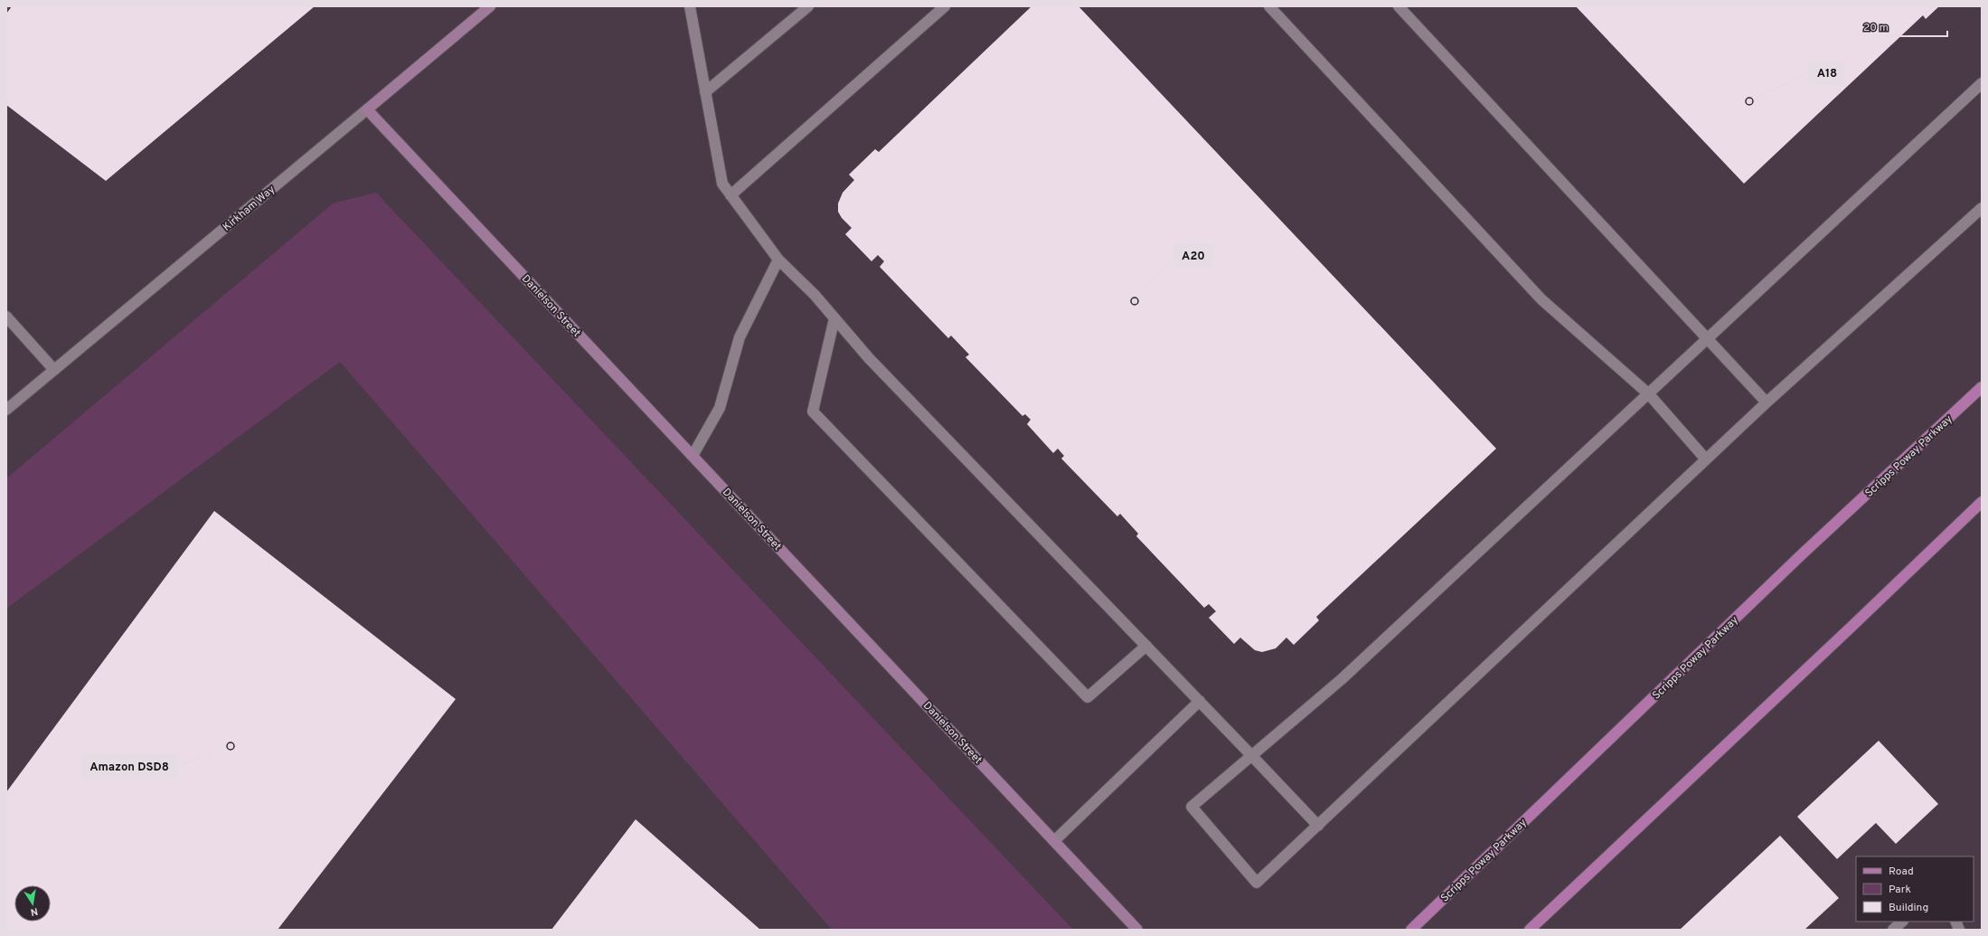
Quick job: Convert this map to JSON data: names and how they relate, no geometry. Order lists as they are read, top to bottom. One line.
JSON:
{"streets":{"main road":["Kirkham Way","Danielson Street","Scripps Poway Parkway"]},"crossings":[["Kirkham Way","Danielson Street"]],"places":["A18","A20","Amazon DSD8"],"legend":["Road","Park","Building"],"scale_bar":"20 m","north":"bottom"}
